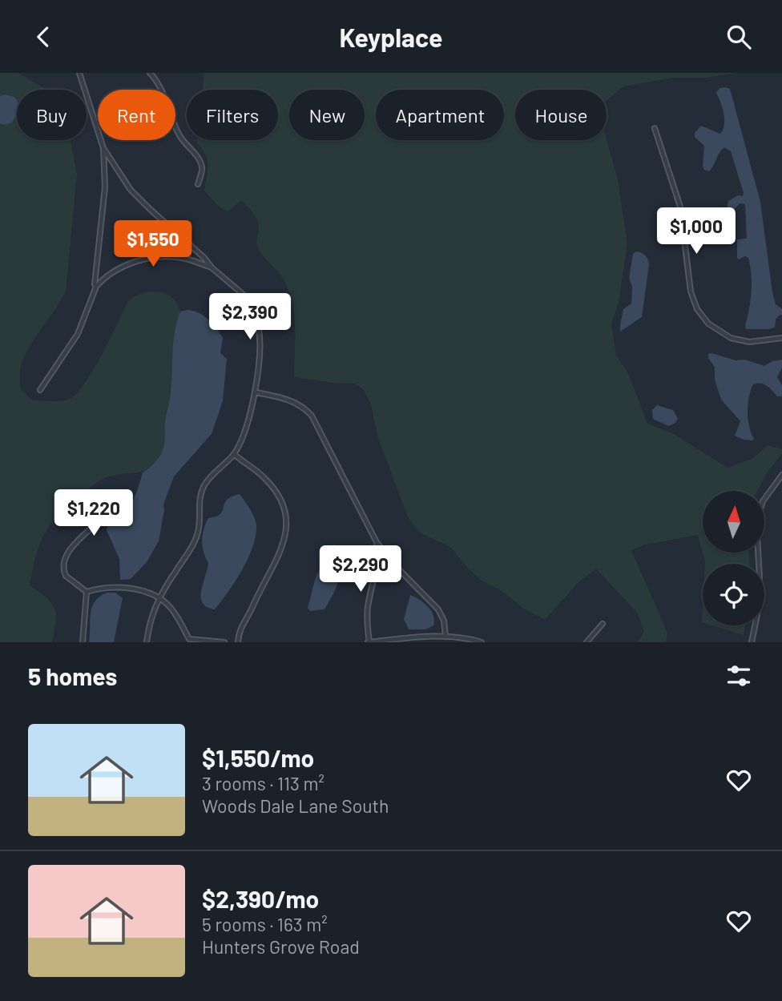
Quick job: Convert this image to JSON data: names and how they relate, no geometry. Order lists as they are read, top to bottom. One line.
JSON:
{"north":"top","page":{"header":"Keyplace","chip":["Buy","Rent","Filters","New","Apartment","House"],"price":["$1,000","$1,550","$2,390","$1,220","$2,290"],"heading":"5 homes","list":[{"name":"$1,550/mo","note":"3 rooms · 113 m² · Woods Dale Lane South"},{"name":"$2,390/mo","note":"5 rooms · 163 m² · Hunters Grove Road"}]}}
